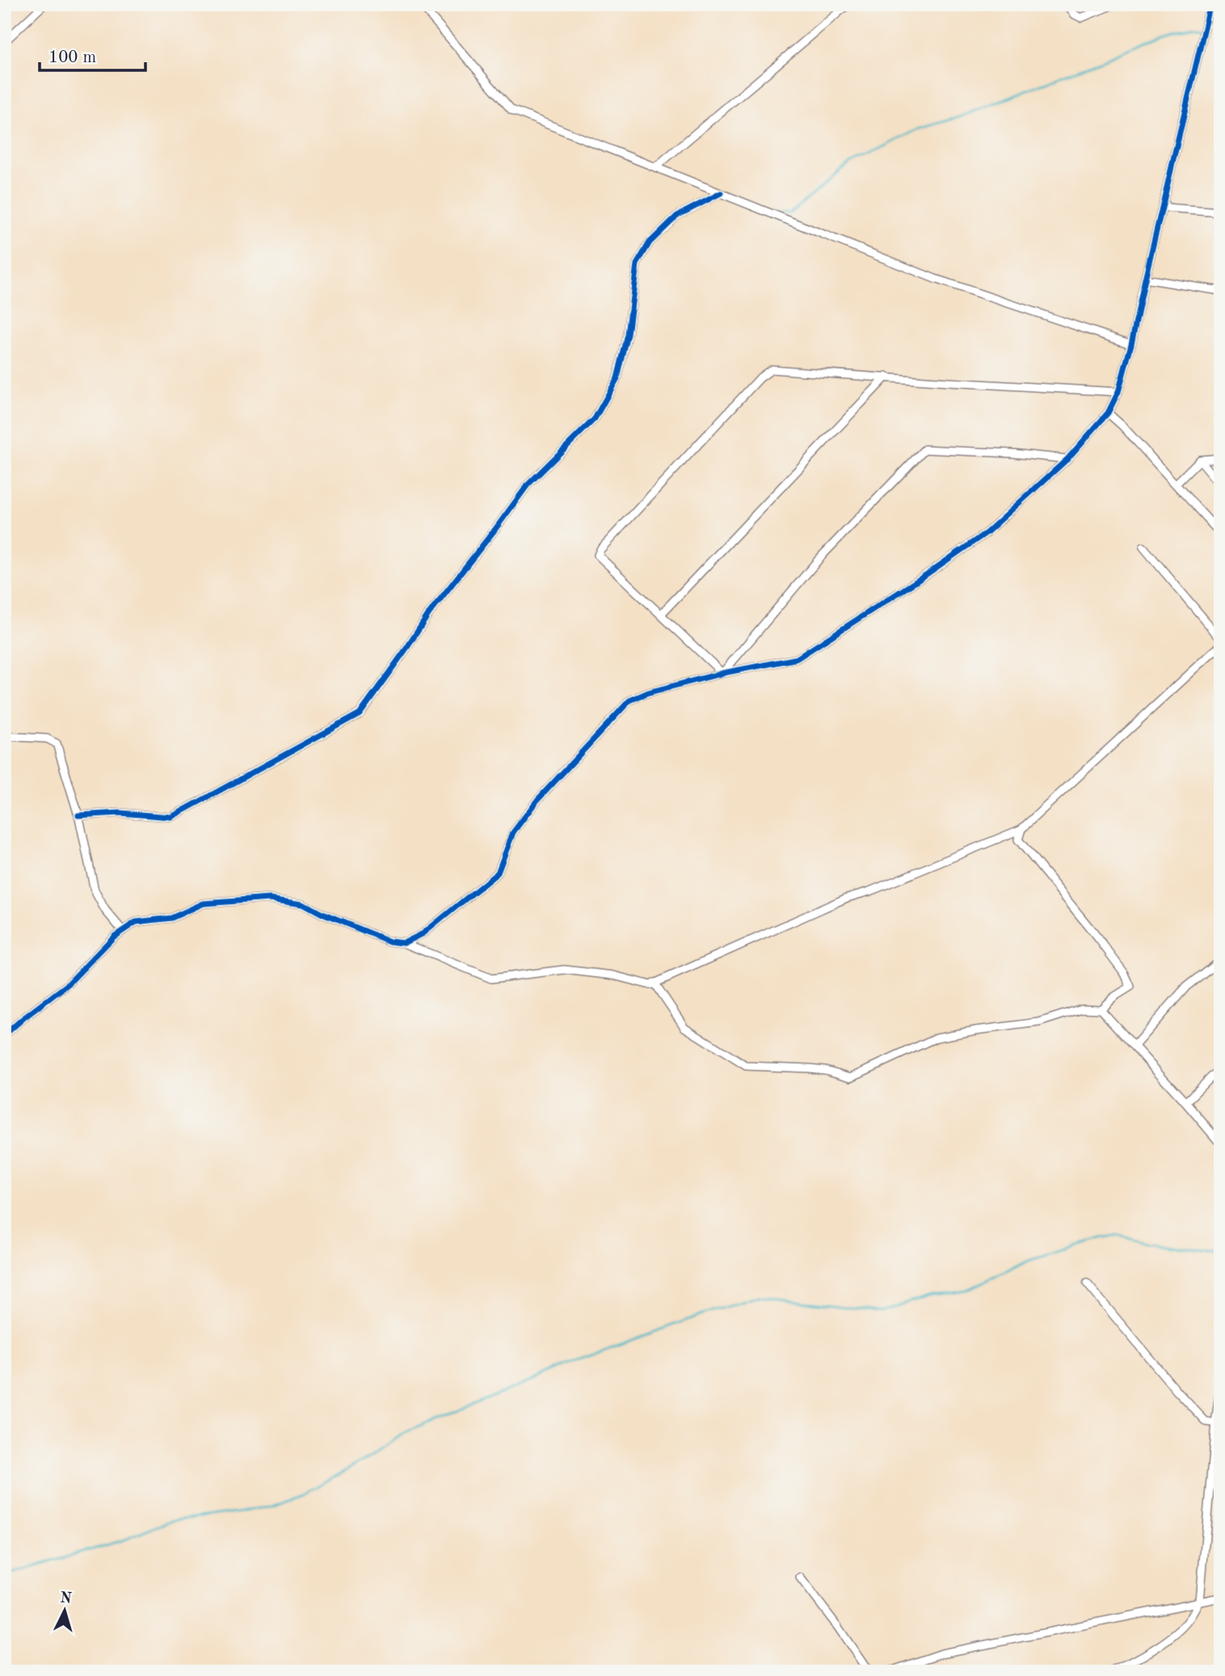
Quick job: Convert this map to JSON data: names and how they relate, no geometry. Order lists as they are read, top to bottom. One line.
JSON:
{"scale_bar":"100 m","north":"top"}
